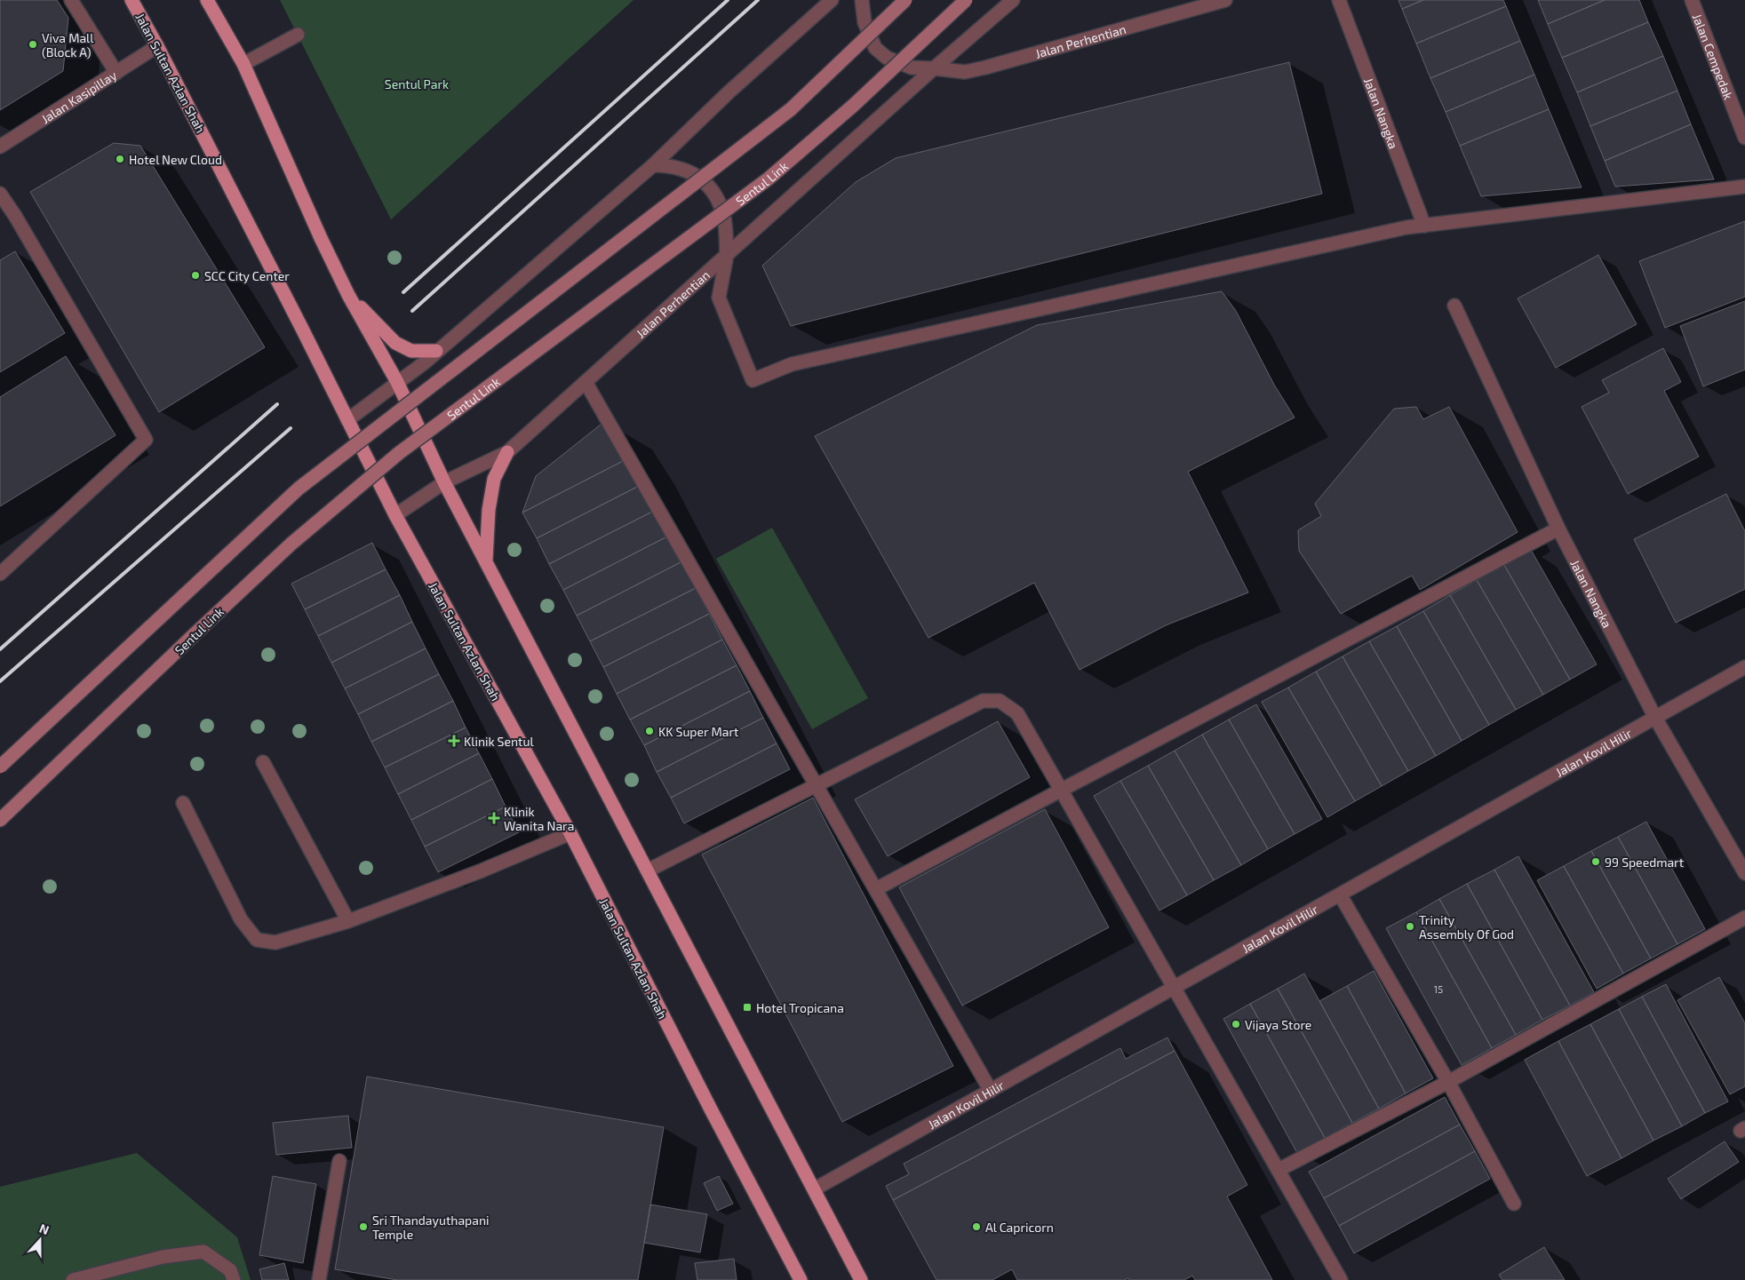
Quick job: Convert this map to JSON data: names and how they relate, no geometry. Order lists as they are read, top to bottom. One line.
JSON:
{"streets":{"main road":["Jalan Sultan Azlan Shah","Sentul Link"],"street":["Jalan Perhentian","Jalan Cempedak","Jalan Kasipillay","Jalan Nangka","Jalan Kovil Hilir"]},"crossings":[["Jalan Perhentian","Jalan Sultan Azlan Shah"],["Jalan Sultan Azlan Shah","Jalan Kasipillay"],["Jalan Nangka","Jalan Kovil Hilir"]],"parks":["Sentul Park"],"places":{"other":["Viva Mall (Block A)","Hotel New Cloud","SCC City Center","KK Super Mart","99 Speedmart","Trinity Assembly Of God","Vijaya Store","Sri Thandayuthapani Temple","Al Capricorn"],"health":["Klinik Sentul","Klinik Wanita Nara"],"transit":["Hotel Tropicana"]},"house_numbers":["15"],"north":"top"}
